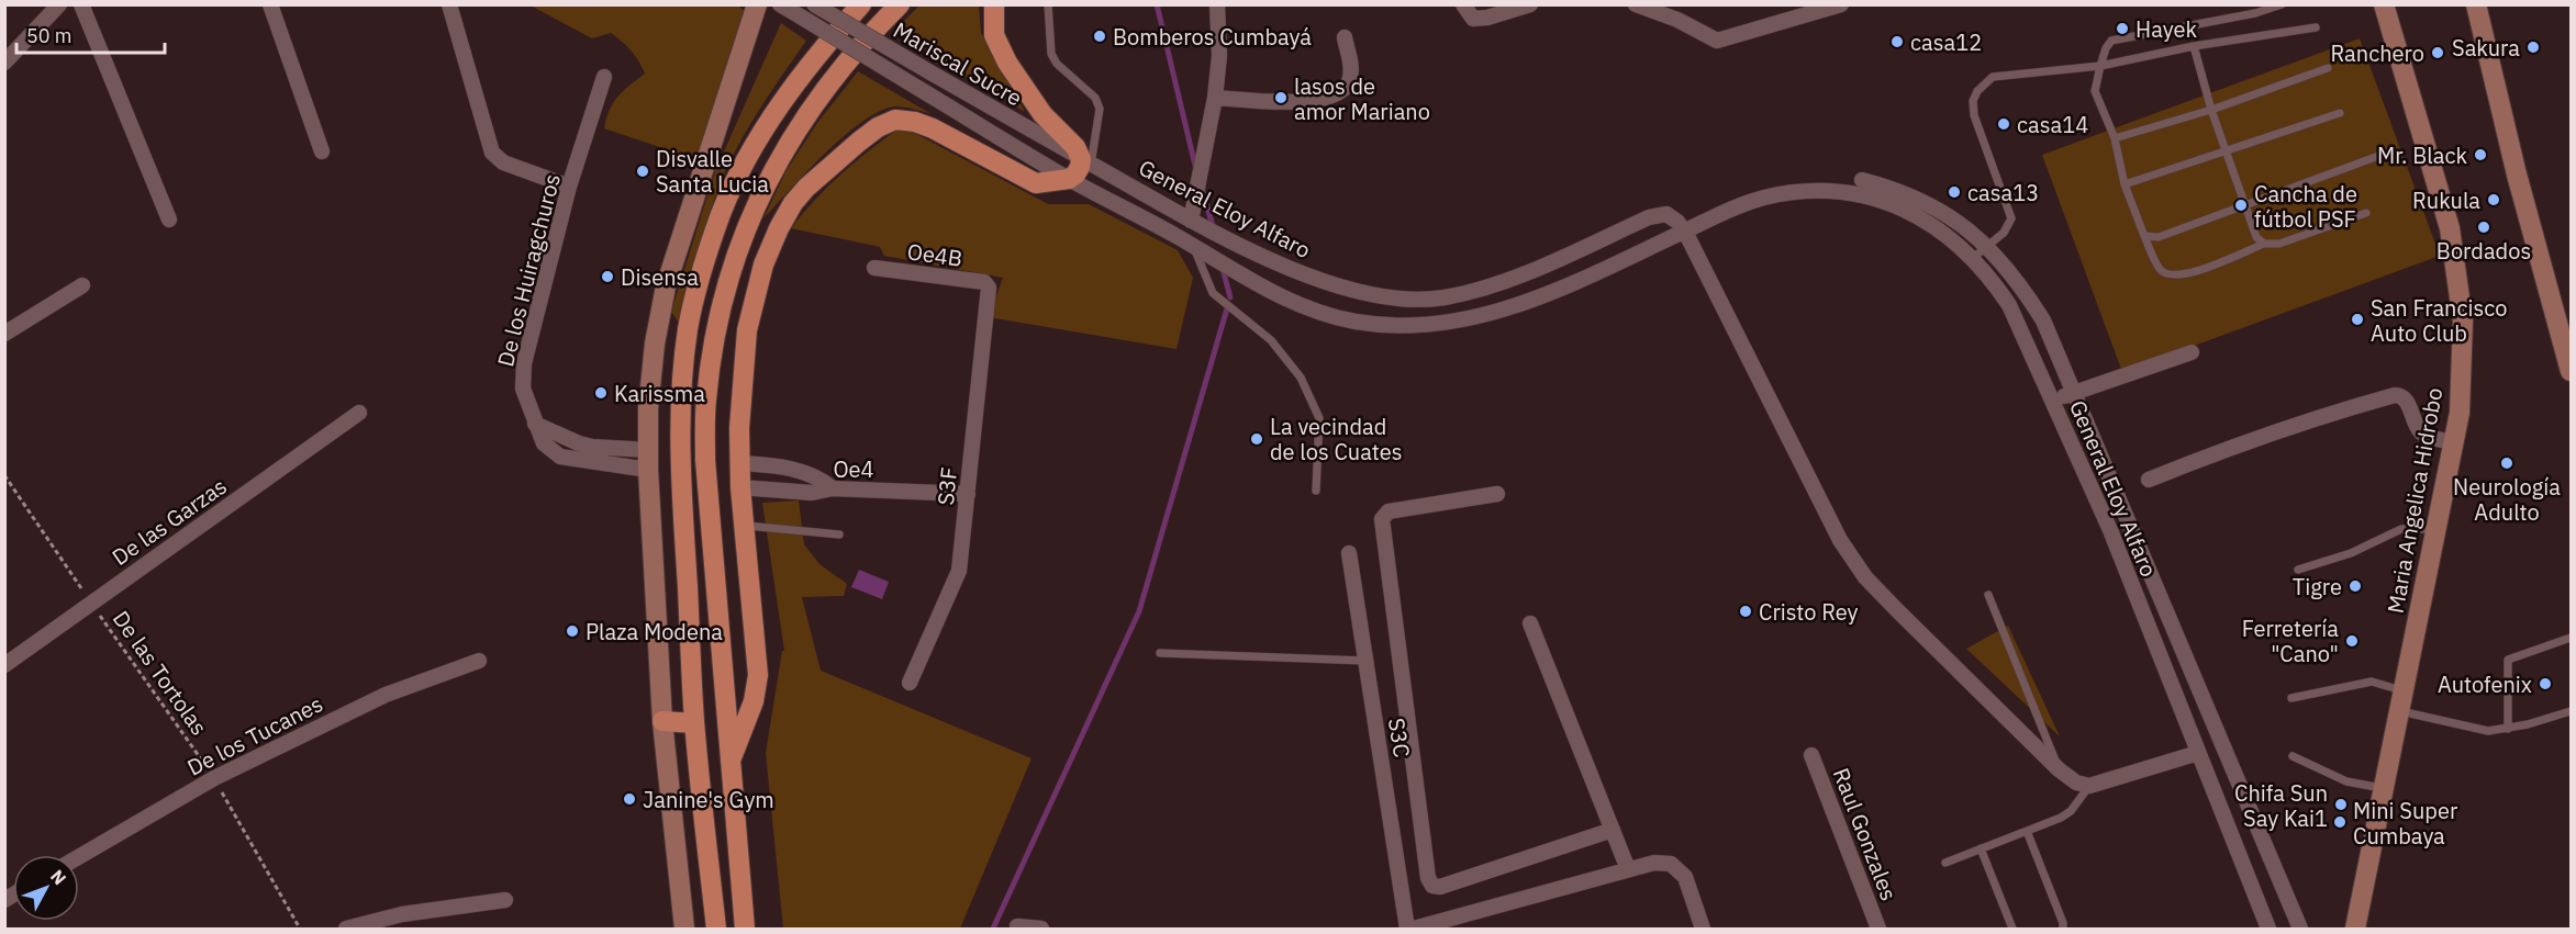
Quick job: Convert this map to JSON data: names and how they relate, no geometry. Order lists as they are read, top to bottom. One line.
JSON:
{"streets":{"street":["Mariscal Sucre","General Eloy Alfaro","Oe4B","De los Huiragchuros","Oe4","S3F","Maria Angelica Hidrobo","De las Garzas","De los Tucanes","S3C","Raul Gonzales"],"path":["De las Tortolas"]},"crossings":[["Mariscal Sucre","General Eloy Alfaro"],["Oe4B","S3F"],["Oe4","S3F"],["De las Garzas","De las Tortolas"],["De las Tortolas","De los Tucanes"]],"places":["Hayek","Bomberos Cumbayá","casa12","Sakura","Ranchero","lasos de amor Mariano","casa14","Mr. Black","Disvalle Santa Lucia","casa13","Rukula","Cancha de fútbol PSF","Bordados","Disensa","San Francisco Auto Club","Karissma","La vecindad de los Cuates","Neurología Adulto","Tigre","Cristo Rey","Plaza Modena","Ferretería \"Cano\"","Autofenix","Janine's Gym","Chifa Sun Say Kai1","Mini Super Cumbaya"],"scale_bar":"50 m","north":"top right"}
